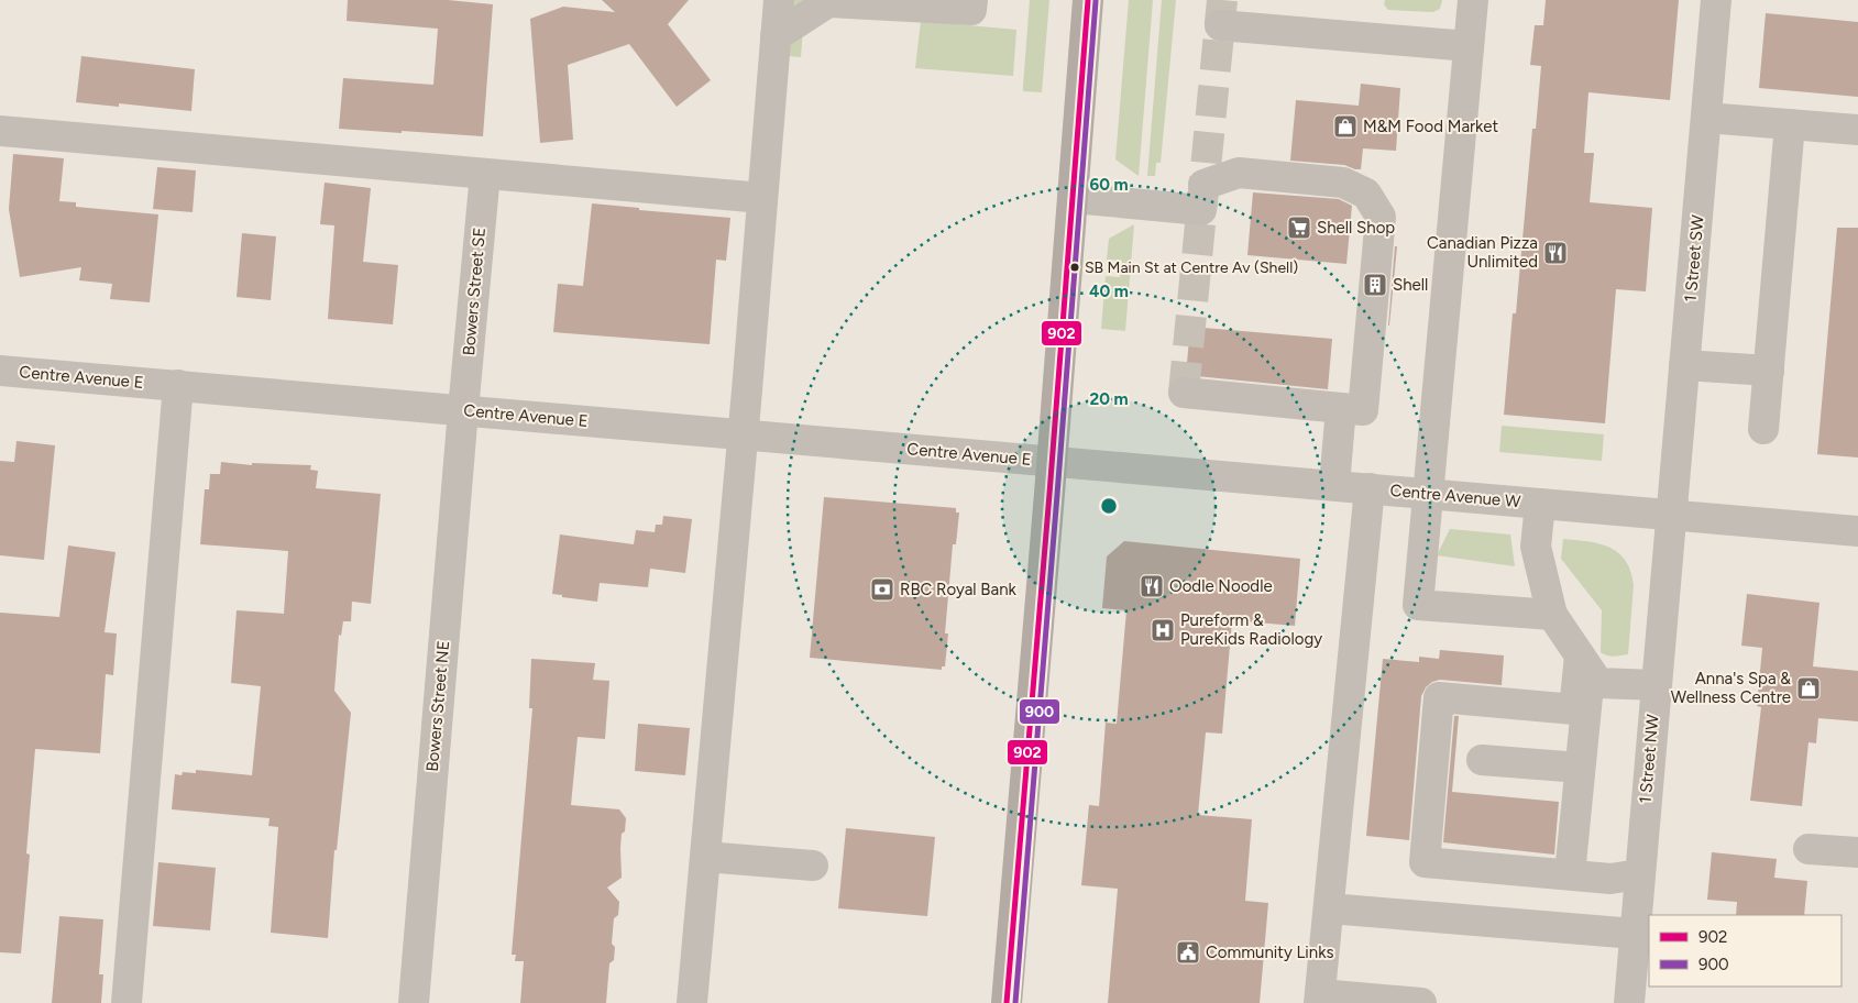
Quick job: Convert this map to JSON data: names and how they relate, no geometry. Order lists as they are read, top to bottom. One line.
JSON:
{"streets":{"street":["1 Street SW","Bowers Street SE","Centre Avenue E","Centre Avenue W","Bowers Street NE","1 Street NW"]},"crossings":[["1 Street SW","Centre Avenue W"],["1 Street SW","1 Street NW"],["Bowers Street SE","Centre Avenue E"],["Bowers Street SE","Bowers Street NE"],["Centre Avenue E","Centre Avenue W"],["Centre Avenue E","Bowers Street NE"],["Centre Avenue W","1 Street NW"]],"places":{"shop":["M&M Food Market","Anna's Spa & Wellness Centre"],"supermarket":["Shell Shop"],"restaurant":["Canadian Pizza Unlimited","Oodle Noodle"],"other":["SB Main St at Centre Av (Shell)"],"building":["Shell"],"bank":["RBC Royal Bank"],"hospital":["Pureform & PureKids Radiology"],"public building":["Community Links"]},"lines":["transit line 902","transit line 900"],"legend":["902","900"],"rings":["60 m","40 m","20 m"]}
